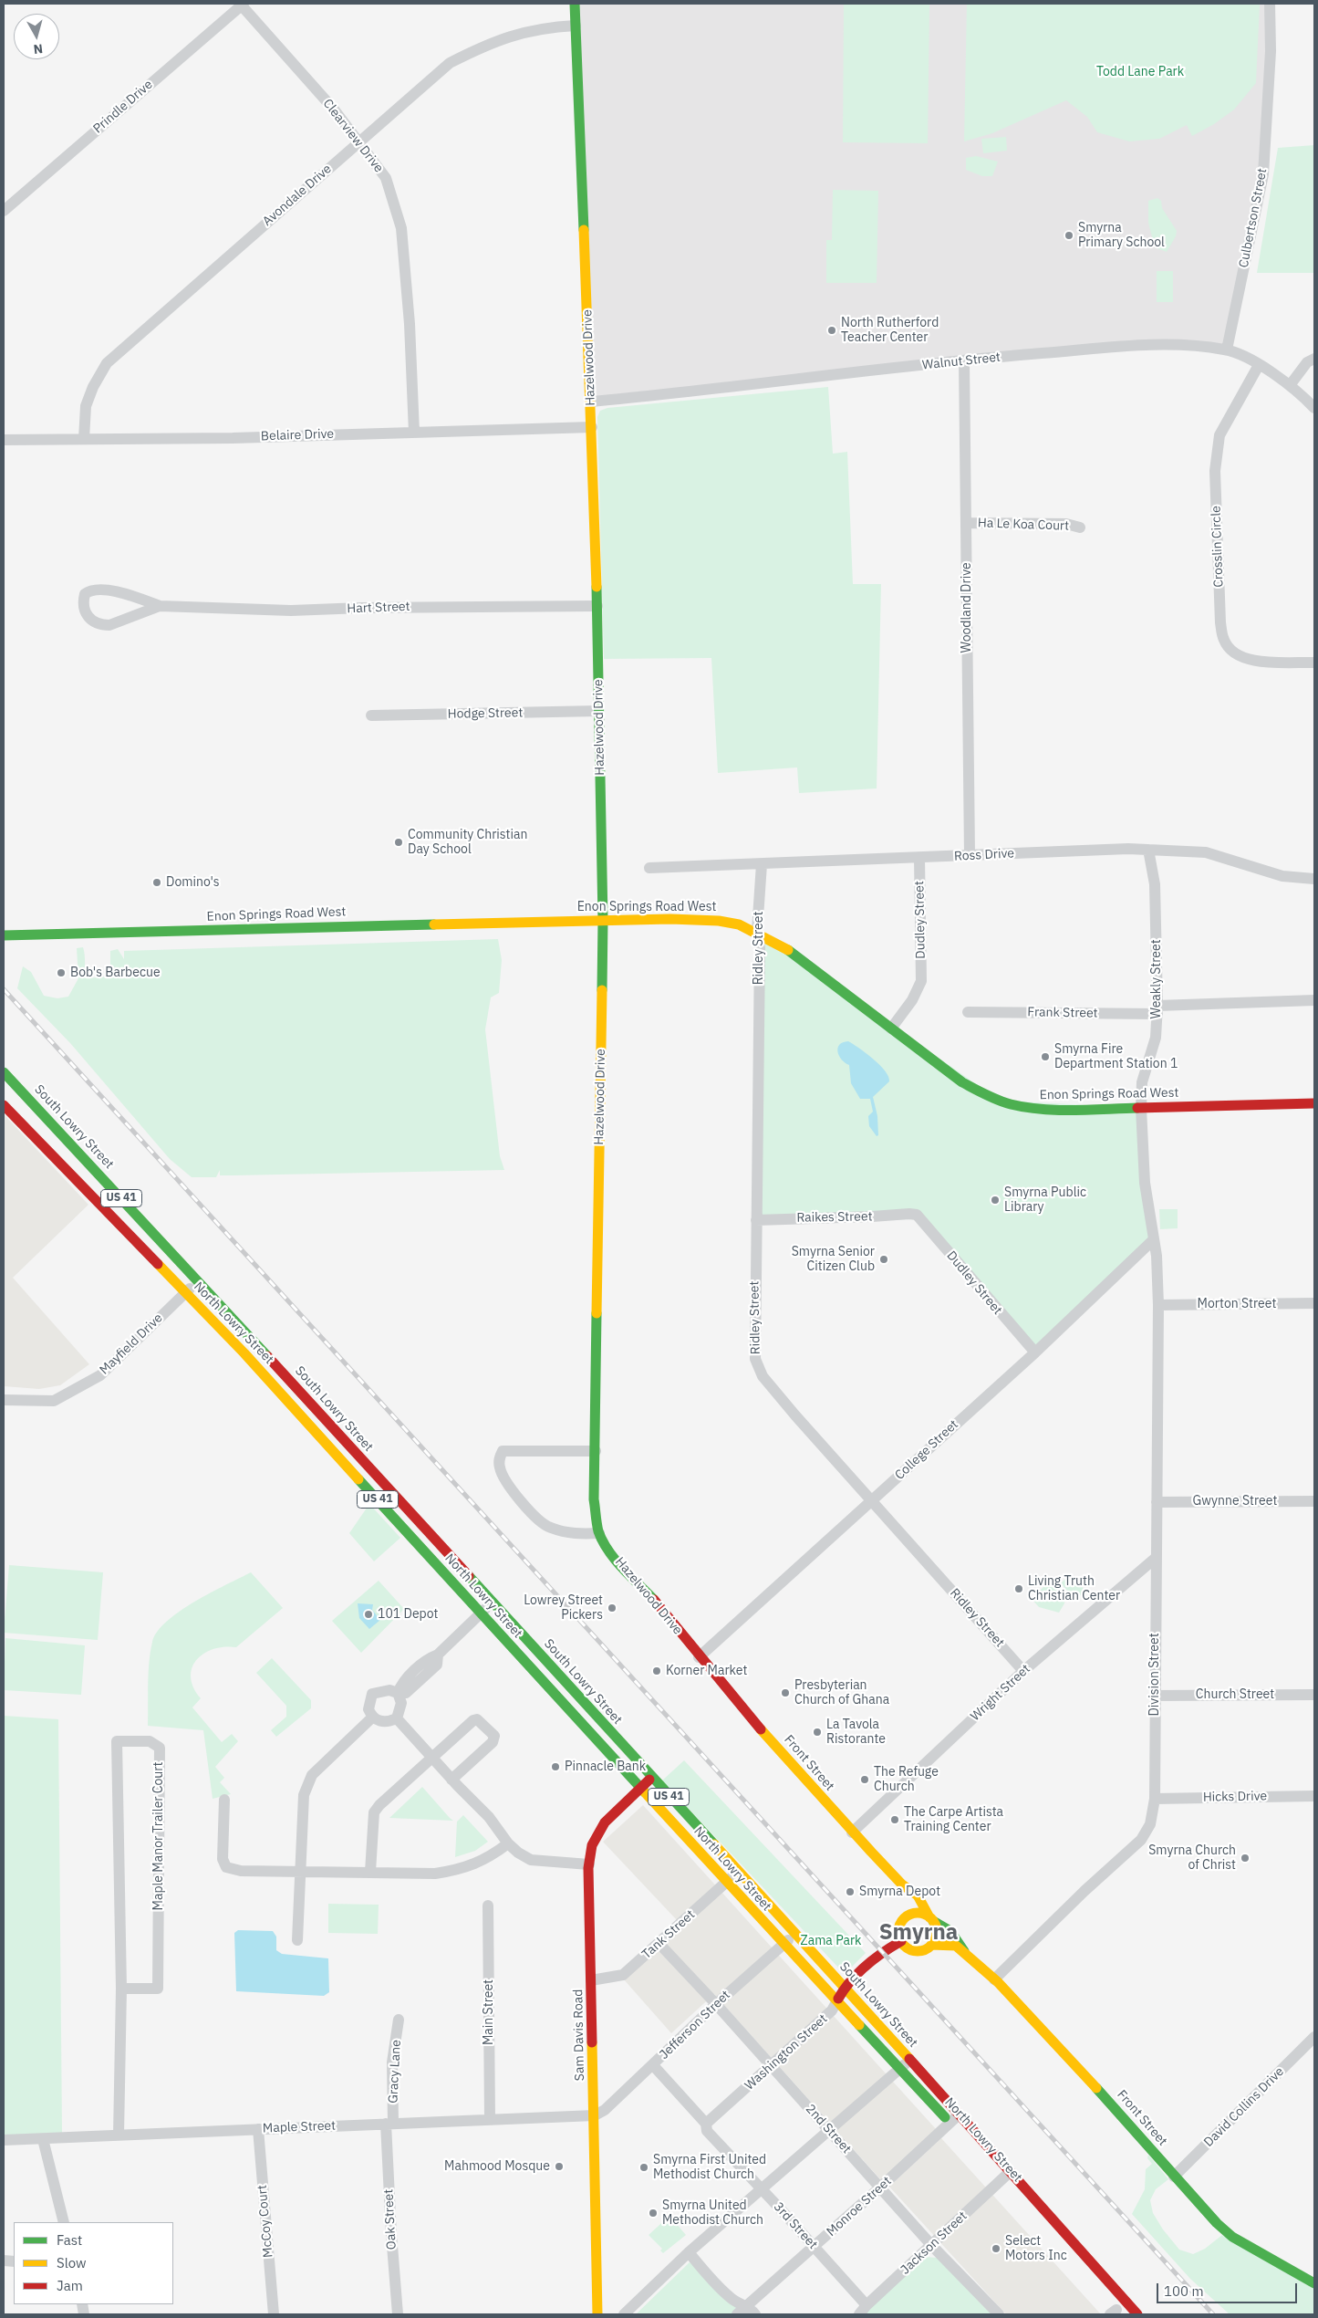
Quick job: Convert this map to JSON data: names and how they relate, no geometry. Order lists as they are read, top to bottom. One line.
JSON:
{"streets":{"street":["Prindle Drive","Clearview Drive","Avondale Drive","Culbertson Street","Hazelwood Drive","Walnut Street","Belaire Drive","Ha Le Koa Court","Crosslin Circle","Hart Street","Woodland Drive","Hodge Street","Ross Drive","Enon Springs Road West","Dudley Street","Ridley Street","Weakly Street","Frank Street","South Lowry Street","US 41","Raikes Street","Morton Street","North Lowry Street","Mayfield Drive","College Street","Gwynne Street","Division Street","Wright Street","Church Street","Front Street","Hicks Drive","Maple Manor Trailer Court","Tank Street","Main Street","Jefferson Street","Sam Davis Road","Washington Street","Gracy Lane","David Collins Drive","Maple Street","2nd Street","Monroe Street","Oak Street","McCoy Court","3rd Street","Jackson Street"]},"crossings":[["Prindle Drive","Clearview Drive"],["Clearview Drive","Avondale Drive"],["Clearview Drive","Belaire Drive"],["Avondale Drive","Hazelwood Drive"],["Avondale Drive","Belaire Drive"],["Culbertson Street","Walnut Street"],["Hazelwood Drive","Walnut Street"],["Hazelwood Drive","Belaire Drive"],["Hazelwood Drive","Hart Street"],["Hazelwood Drive","Hodge Street"],["Hazelwood Drive","Enon Springs Road West"],["Hazelwood Drive","College Street"],["Hazelwood Drive","Front Street"],["Walnut Street","Crosslin Circle"],["Walnut Street","Woodland Drive"],["Ha Le Koa Court","Woodland Drive"],["Woodland Drive","Ross Drive"],["Ross Drive","Dudley Street"],["Ross Drive","Ridley Street"],["Ross Drive","Weakly Street"],["Enon Springs Road West","Dudley Street"],["Enon Springs Road West","Ridley Street"],["Enon Springs Road West","Weakly Street"],["Dudley Street","Raikes Street"],["Dudley Street","College Street"],["Ridley Street","Raikes Street"],["Ridley Street","College Street"],["Ridley Street","Wright Street"],["Weakly Street","Frank Street"],["South Lowry Street","Mayfield Drive"],["South Lowry Street","Tank Street"],["South Lowry Street","Jefferson Street"],["South Lowry Street","Sam Davis Road"],["South Lowry Street","Washington Street"],["South Lowry Street","Monroe Street"],["South Lowry Street","Jackson Street"],["Morton Street","Division Street"],["North Lowry Street","Mayfield Drive"],["North Lowry Street","Tank Street"],["North Lowry Street","Jefferson Street"],["North Lowry Street","Sam Davis Road"],["North Lowry Street","Washington Street"],["North Lowry Street","Monroe Street"],["College Street","Front Street"],["Gwynne Street","Division Street"],["Division Street","Wright Street"],["Division Street","Church Street"],["Division Street","Front Street"],["Division Street","Hicks Drive"],["Wright Street","Front Street"],["Front Street","Washington Street"],["Front Street","David Collins Drive"],["Maple Manor Trailer Court","Maple Street"],["Tank Street","Sam Davis Road"],["Tank Street","2nd Street"],["Main Street","Maple Street"],["Jefferson Street","Sam Davis Road"],["Jefferson Street","Maple Street"],["Jefferson Street","2nd Street"],["Jefferson Street","3rd Street"],["Sam Davis Road","Maple Street"],["Washington Street","2nd Street"],["Washington Street","3rd Street"],["Gracy Lane","Maple Street"],["Gracy Lane","Oak Street"],["Maple Street","Oak Street"],["Maple Street","McCoy Court"],["2nd Street","Monroe Street"],["2nd Street","Jackson Street"],["Monroe Street","3rd Street"],["3rd Street","Jackson Street"]],"districts":["Smyrna"],"parks":["Todd Lane Park","Zama Park"],"places":["Smyrna Primary School","North Rutherford Teacher Center","Community Christian Day School","Domino's","Bob's Barbecue","Smyrna Fire Department Station 1","Smyrna Public Library","Smyrna Senior Citizen Club","Living Truth Christian Center","Lowrey Street Pickers","101 Depot","Korner Market","Presbyterian Church of Ghana","La Tavola Ristorante","Pinnacle Bank","The Refuge Church","The Carpe Artista Training Center","Smyrna Church of Christ","Smyrna Depot","Mahmood Mosque","Smyrna First United Methodist Church","Smyrna United Methodist Church","Select Motors Inc"],"legend":["Fast","Slow","Jam"],"scale_bar":"100 m","north":"bottom"}
